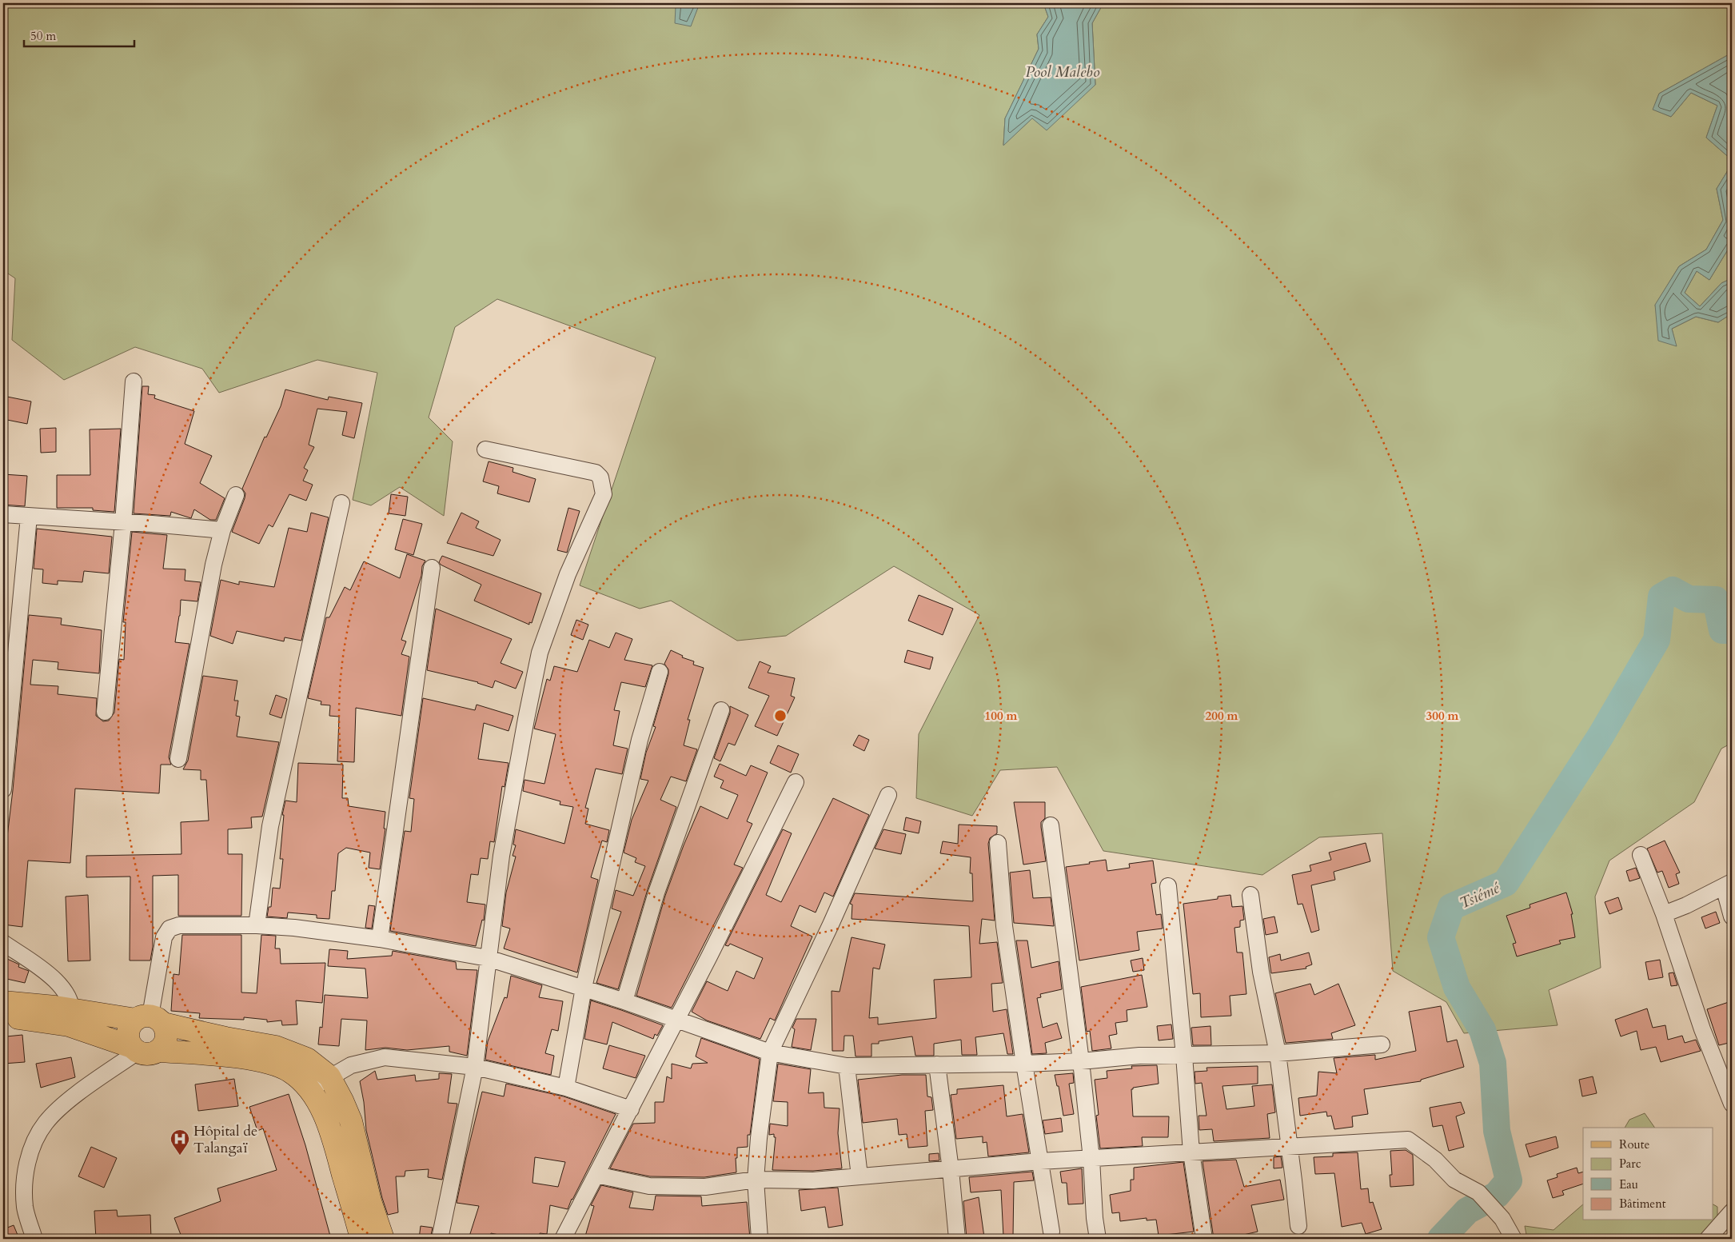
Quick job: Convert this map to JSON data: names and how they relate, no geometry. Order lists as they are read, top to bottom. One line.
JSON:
{"water":["Pool Malebo","Tsiémé"],"places":{"hospital":["Hôpital de Talangaï"]},"legend":["Route","Parc","Eau","Bâtiment"],"scale_bar":"50 m","rings":["100 m","200 m","300 m"]}
